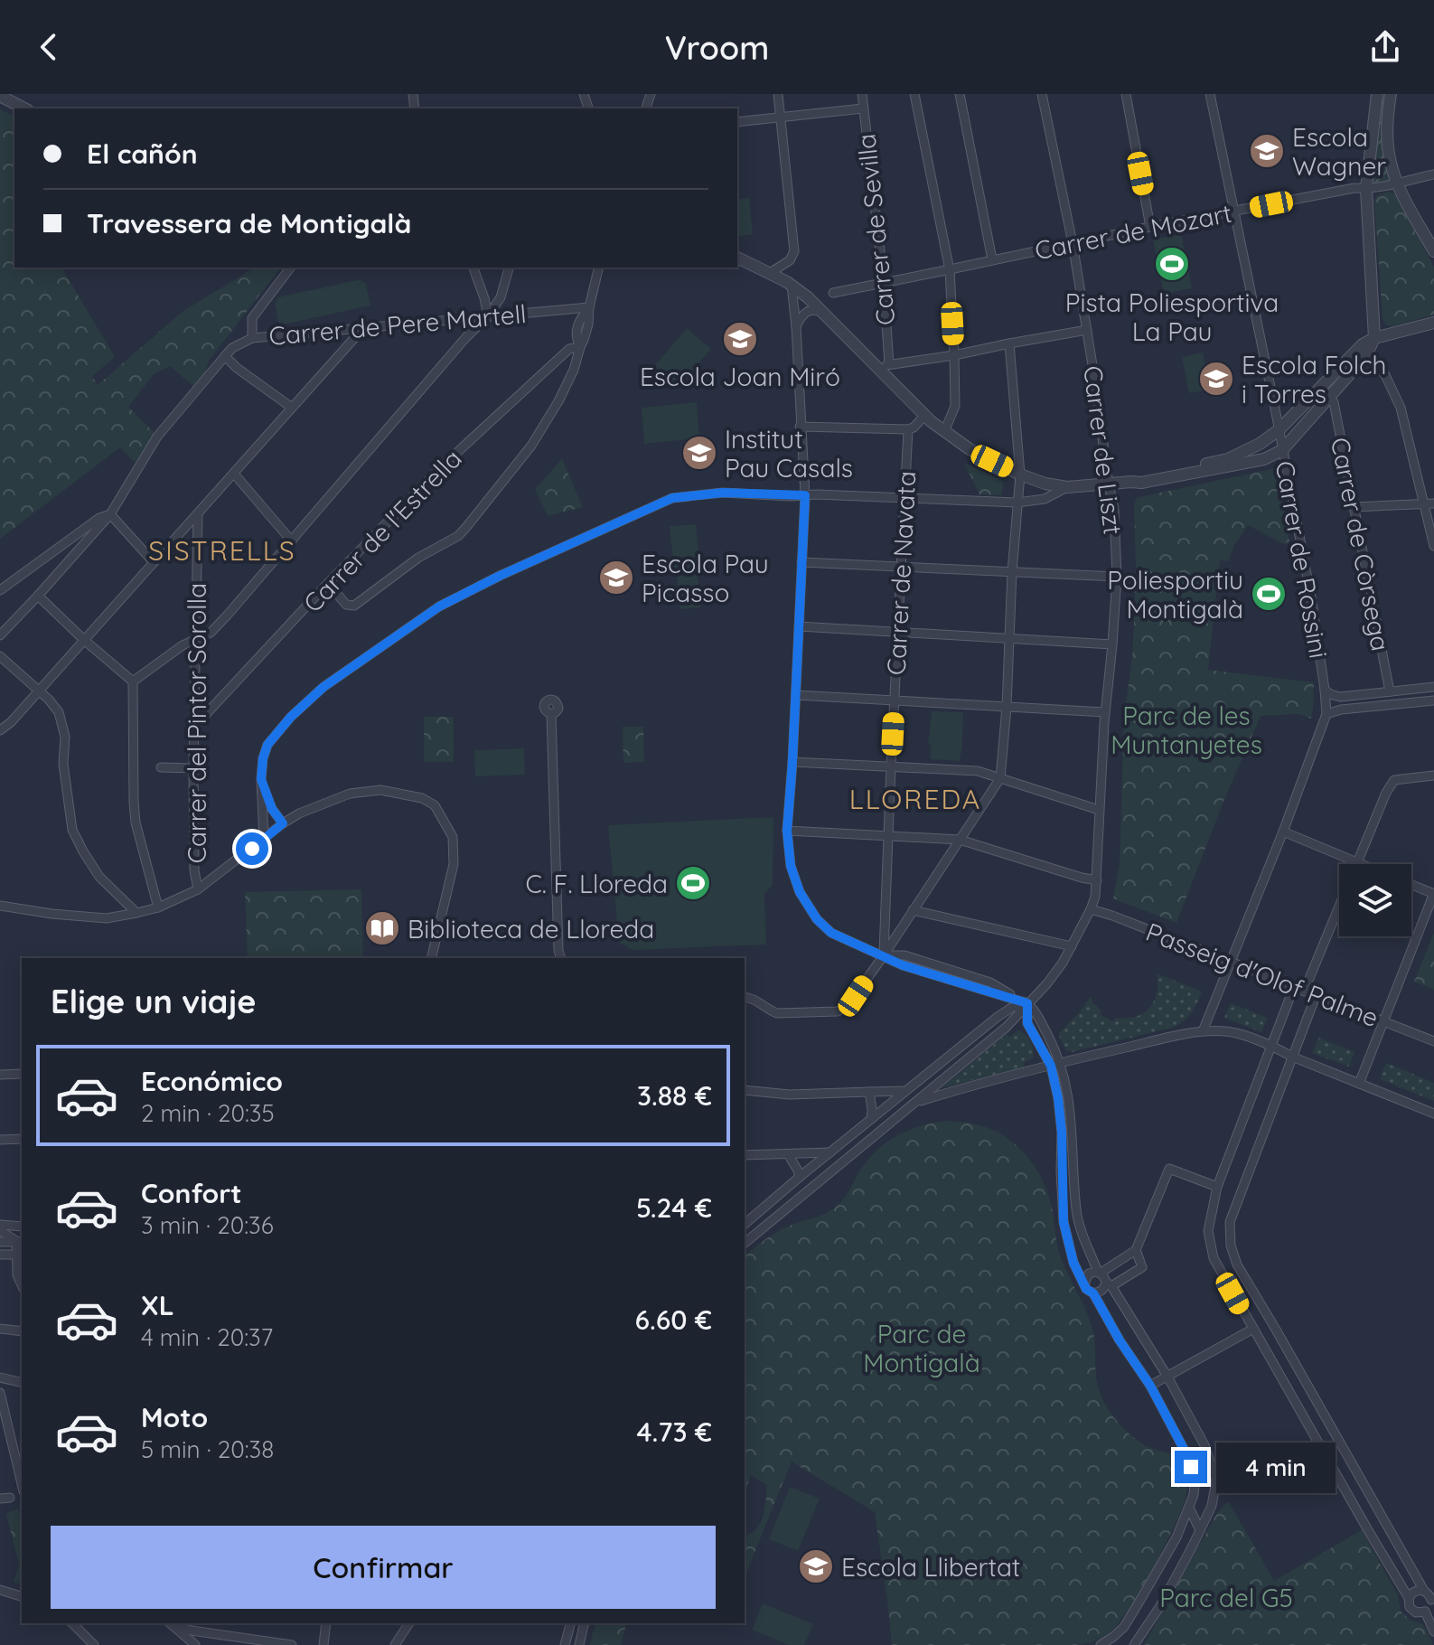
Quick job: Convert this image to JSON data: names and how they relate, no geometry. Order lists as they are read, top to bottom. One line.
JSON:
{"streets":{"street":["Carrer de Sevilla","Carrer de Mozart","Carrer de Pere Martell","Carrer de Liszt","Carrer de l'Estrella","Carrer de Còrsega","Carrer de Rossini","Carrer de Navata","Carrer del Pintor Sorolla","Passeig d'Olof Palme"]},"crossings":[["Carrer de Sevilla","Carrer de Mozart"],["Carrer de Mozart","Carrer de Liszt"],["Carrer de Mozart","Carrer de Rossini"],["Carrer de Liszt","Passeig d'Olof Palme"],["Carrer de l'Estrella","Carrer del Pintor Sorolla"]],"districts":["SISTRELLS","LLOREDA"],"parks":["Parc de les Muntanyetes","Parc de Montigalà","Parc del G5"],"places":{"school or university":["Escola Wagner","Escola Joan Miró","Escola Folch i Torres","Institut Pau Casals","Escola Pau Picasso","Escola Llibertat"],"sports":["Pista Poliesportiva La Pau","Poliesportiu Montigalà","C. F. Lloreda"],"library":["Biblioteca de Lloreda"]},"page":{"header":"Vroom","banner":["El cañón","Travessera de Montigalà"],"heading":"Elige un viaje","list":[{"name":"Económico","note":"2 min · 20:35","value":"3.88 €"},{"name":"Confort","note":"3 min · 20:36","value":"5.24 €"},{"name":"XL","note":"4 min · 20:37","value":"6.60 €"},{"name":"Moto","note":"5 min · 20:38","value":"4.73 €"}],"bubble":"4 min","buttons":"Confirmar"}}
